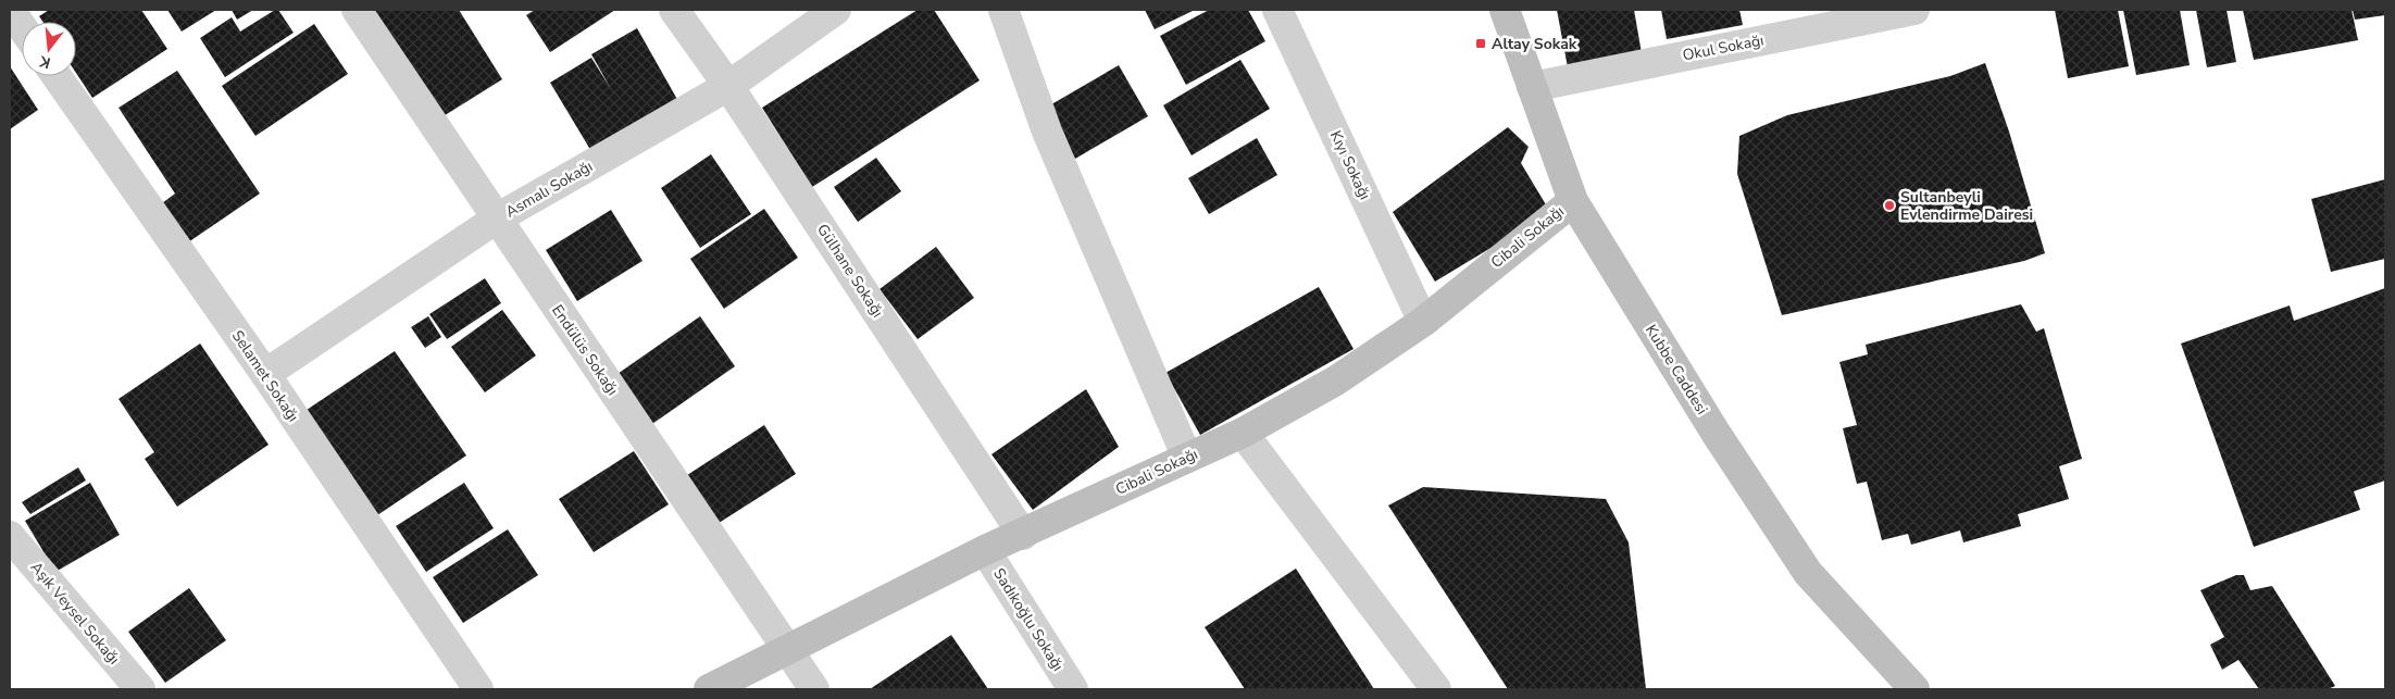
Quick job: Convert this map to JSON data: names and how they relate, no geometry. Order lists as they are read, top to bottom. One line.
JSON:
{"streets":{"street":["Okul Sokağı","Kıyı Sokağı","Asmalı Sokağı","Cibali Sokağı","Gülhane Sokağı","Endülüs Sokağı","Kubbe Caddesi","Selamet Sokağı","Aşık Veysel Sokağı","Sadıkoğlu Sokağı"]},"crossings":[["Okul Sokağı","Kubbe Caddesi"],["Kıyı Sokağı","Cibali Sokağı"],["Asmalı Sokağı","Gülhane Sokağı"],["Asmalı Sokağı","Endülüs Sokağı"],["Asmalı Sokağı","Selamet Sokağı"],["Cibali Sokağı","Gülhane Sokağı"],["Cibali Sokağı","Endülüs Sokağı"],["Cibali Sokağı","Kubbe Caddesi"],["Cibali Sokağı","Sadıkoğlu Sokağı"]],"places":{"transit":["Altay Sokak"],"other":["Sultanbeyli Evlendirme Dairesi"]},"north":"bottom"}
